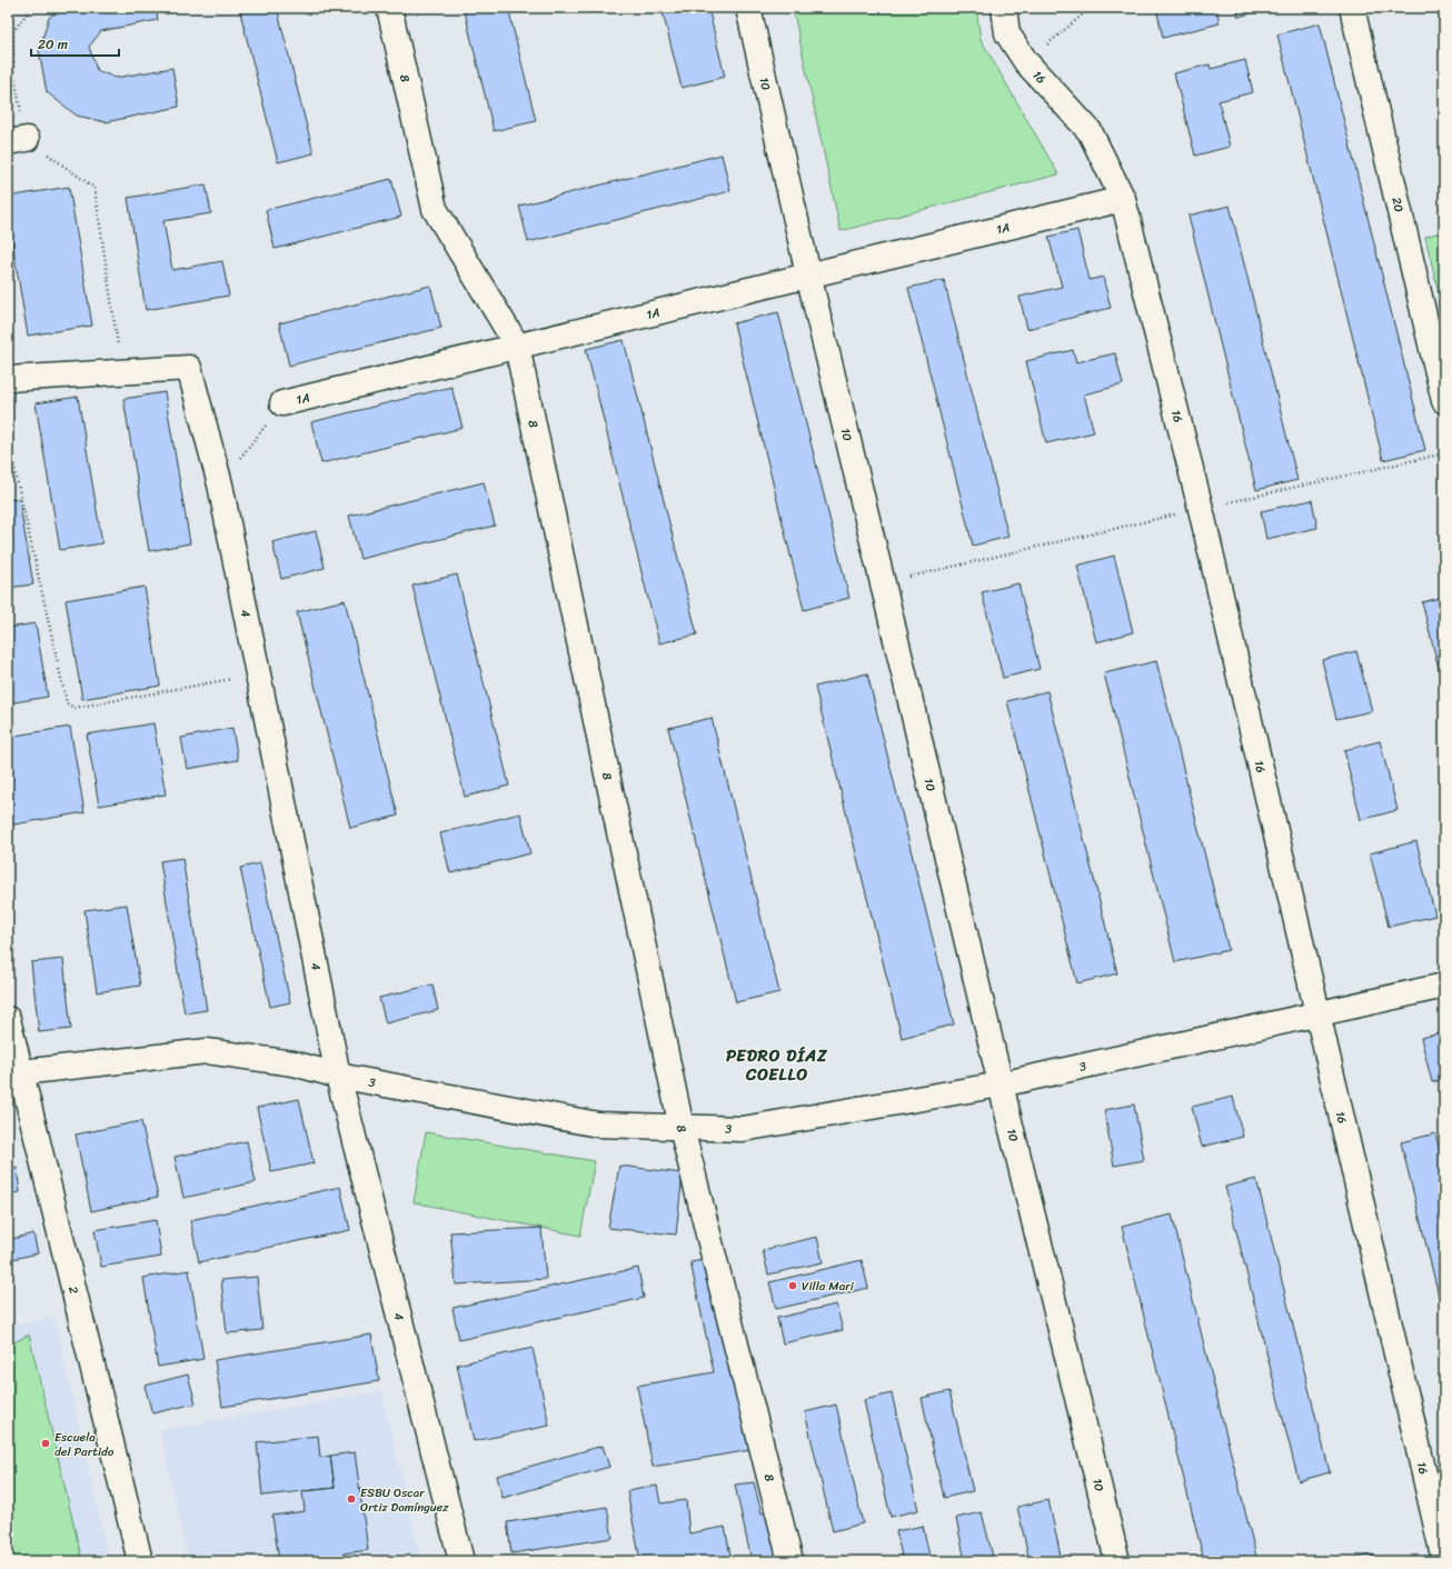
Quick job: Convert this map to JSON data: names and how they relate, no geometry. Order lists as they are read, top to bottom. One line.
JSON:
{"streets":{"street":["16","8","10","20","1A","4","3","2"]},"crossings":[["16","1A"],["16","3"],["8","1A"],["8","3"],["10","1A"],["10","3"],["1A","4"],["4","3"],["3","2"]],"districts":["PEDRO DÍAZ COELLO"],"places":["Villa Mari","Escuela del Partido","ESBU Oscar Ortiz Domínguez"],"scale_bar":"20 m"}
